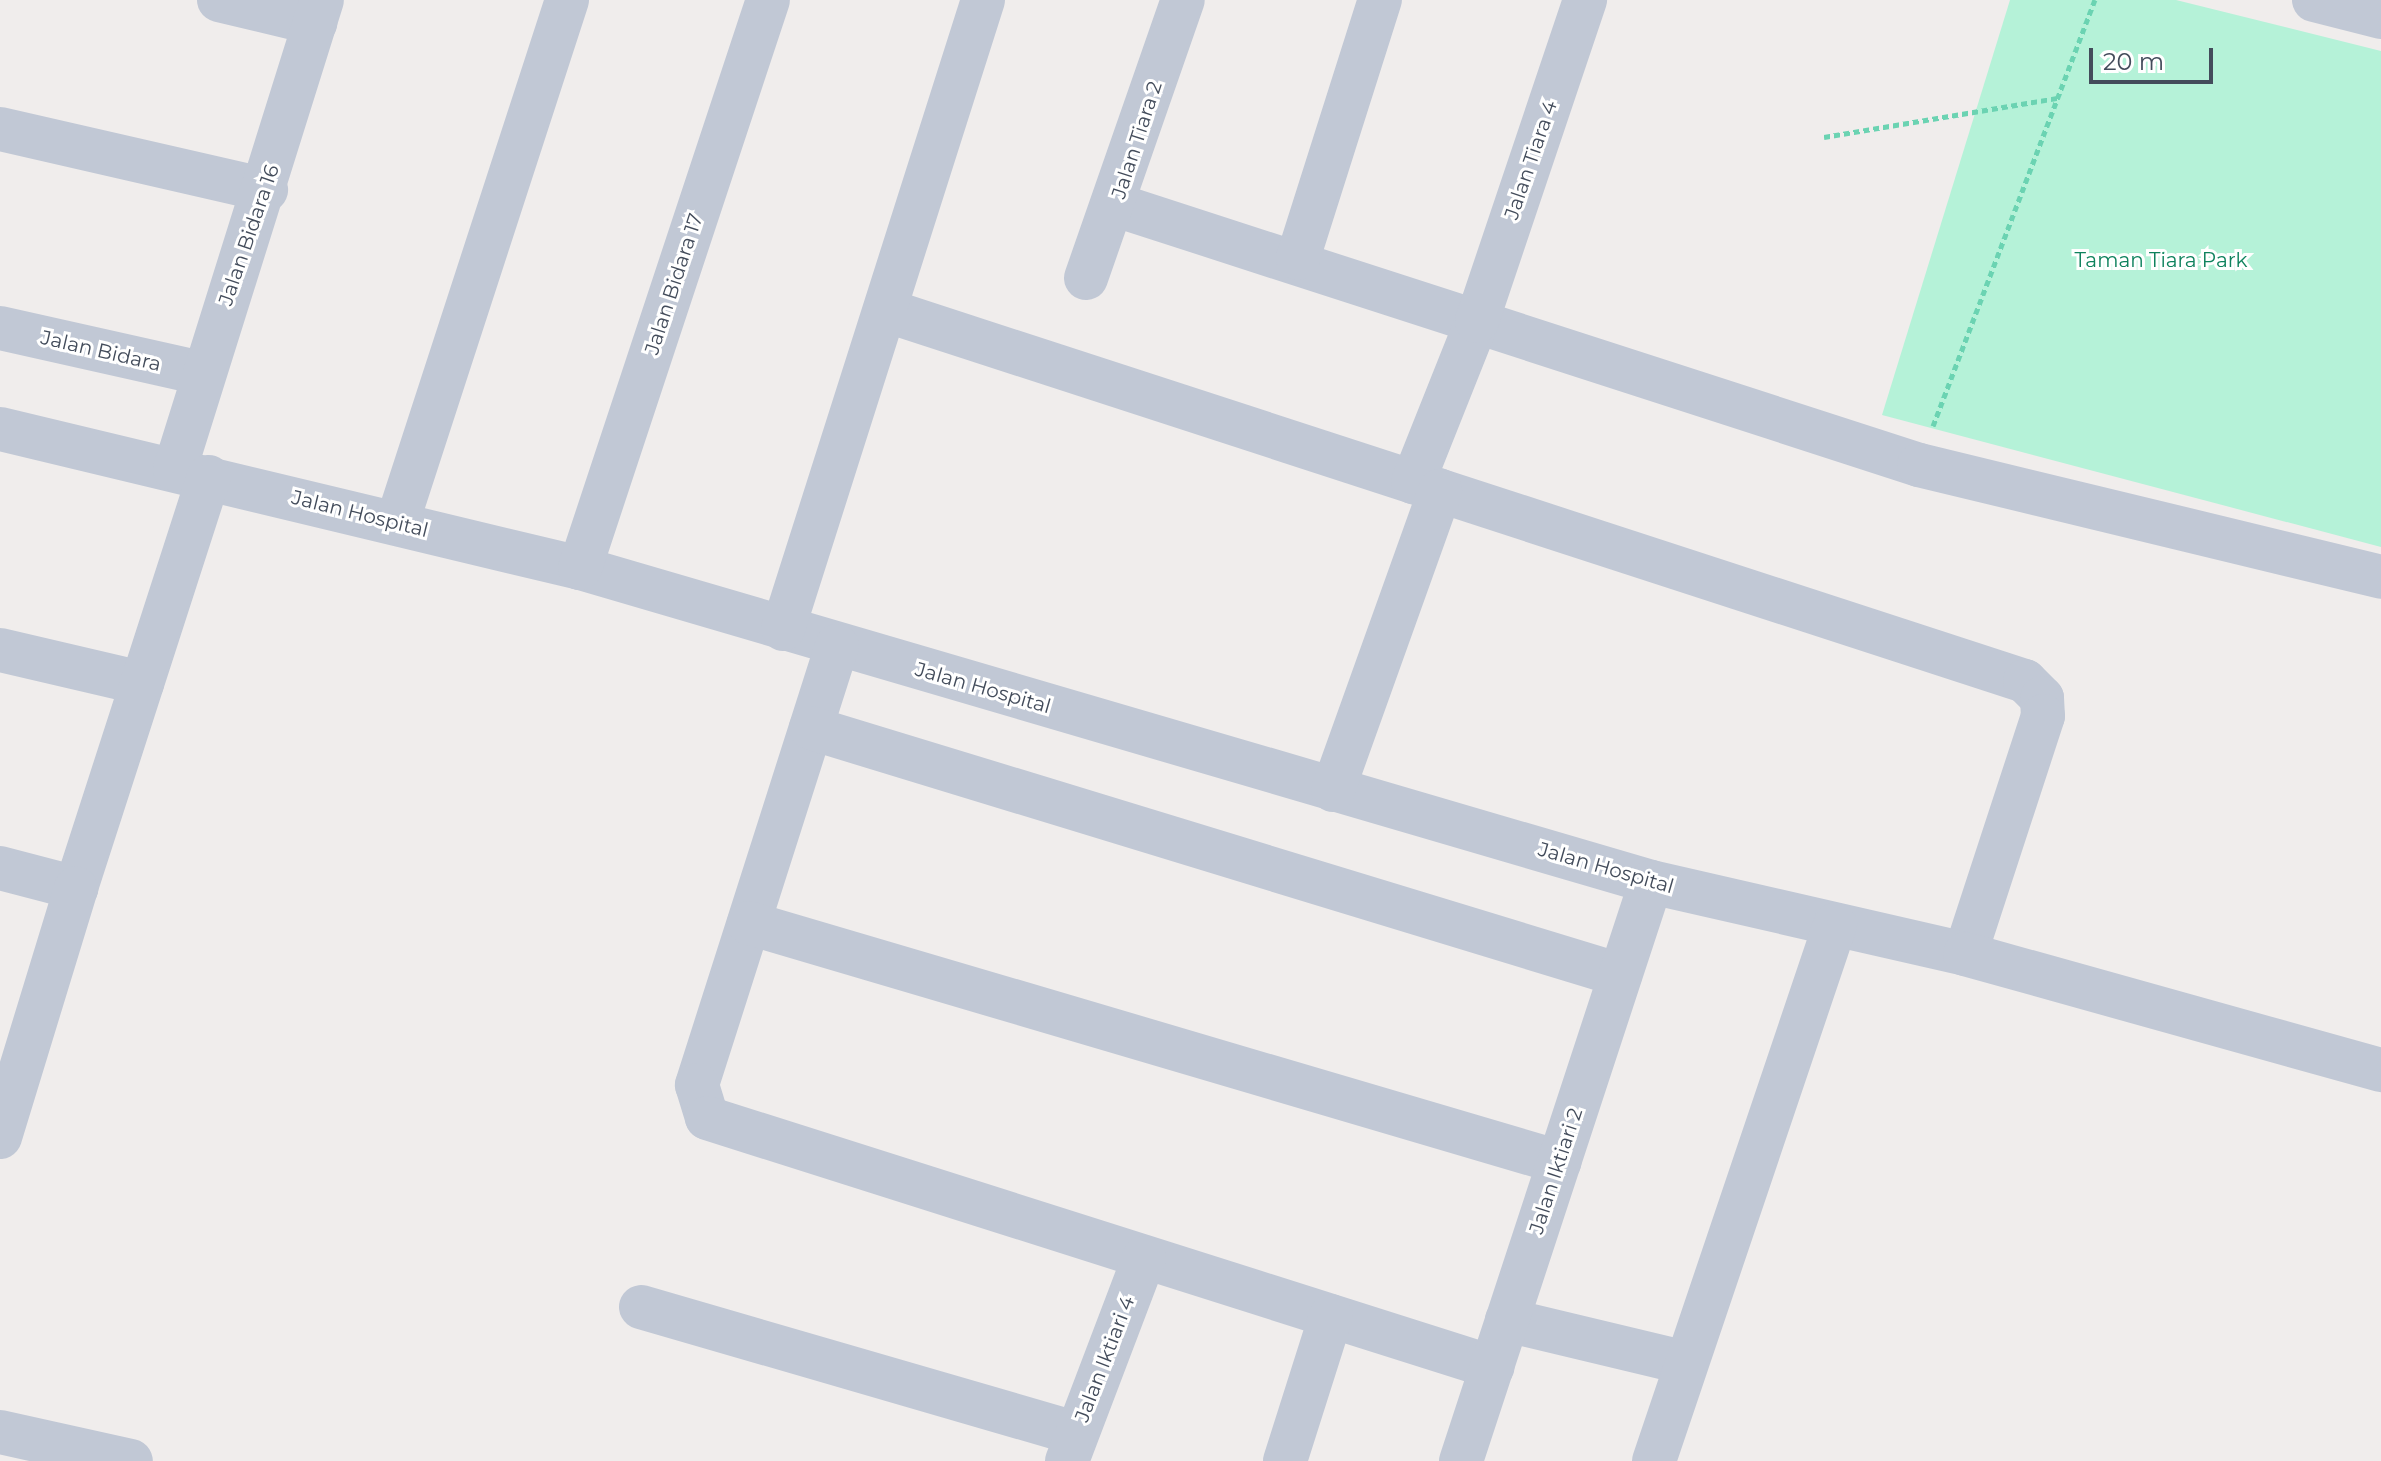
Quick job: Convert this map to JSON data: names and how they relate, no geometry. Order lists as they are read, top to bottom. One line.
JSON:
{"streets":{"street":["Jalan Tiara 2","Jalan Tiara 4","Jalan Bidara 16","Jalan Bidara 17","Jalan Bidara","Jalan Hospital","Jalan Iktiari 2","Jalan Iktiari 4"]},"crossings":[["Jalan Tiara 4","Jalan Hospital"],["Jalan Bidara 16","Jalan Bidara"],["Jalan Bidara 16","Jalan Hospital"],["Jalan Bidara 17","Jalan Hospital"],["Jalan Hospital","Jalan Iktiari 2"]],"parks":["Taman Tiara Park"],"scale_bar":"20 m"}
